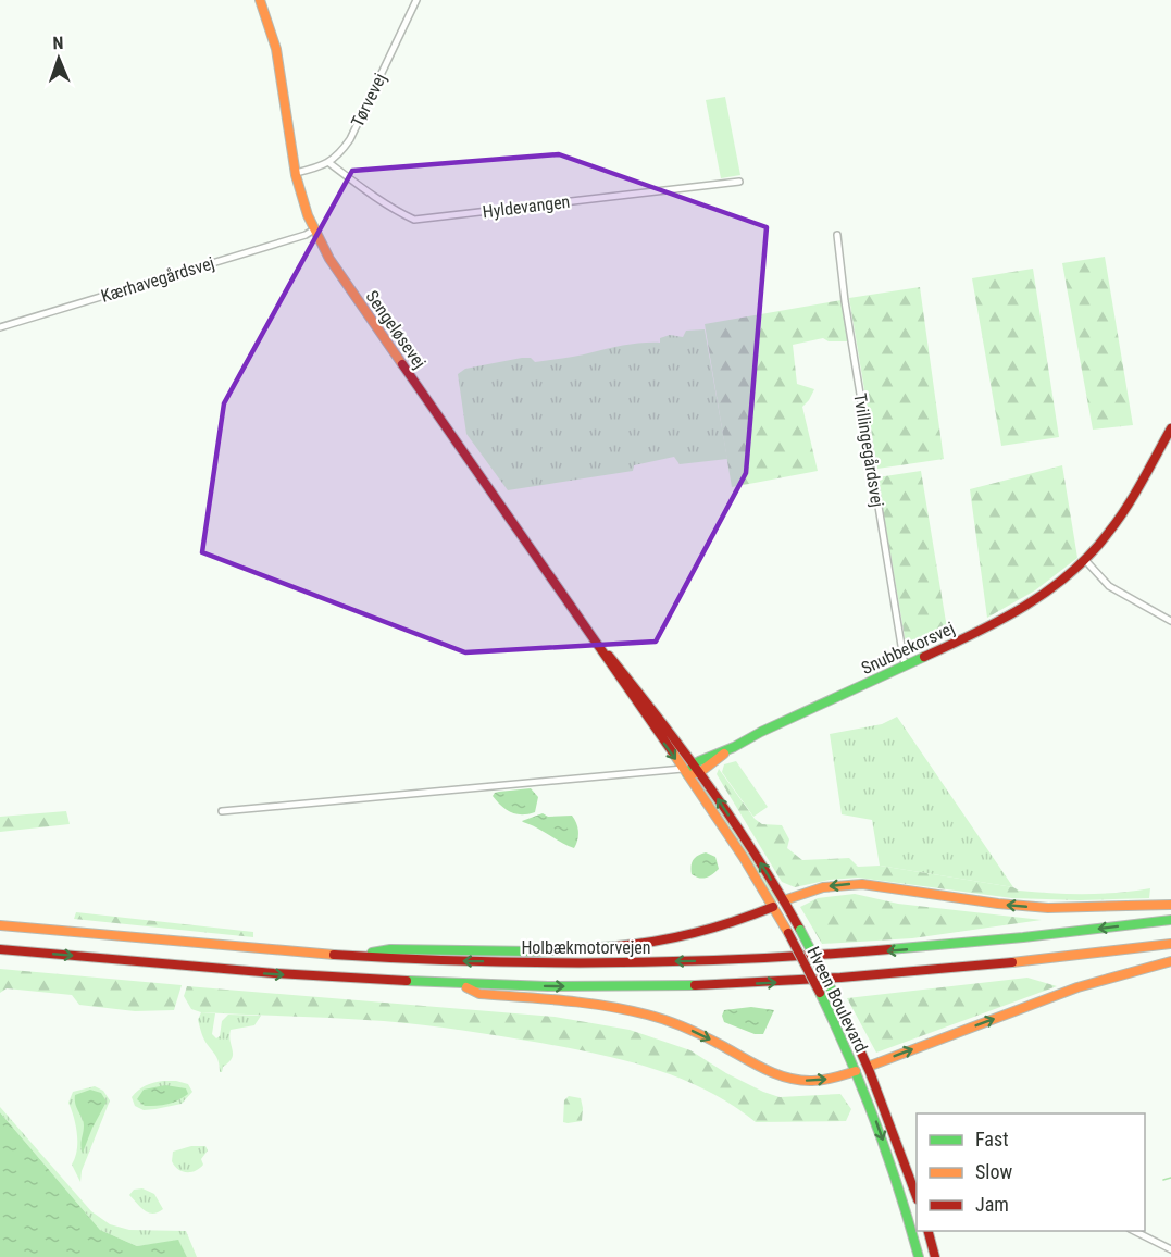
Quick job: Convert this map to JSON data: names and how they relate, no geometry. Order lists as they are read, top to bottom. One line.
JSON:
{"streets":{"main road":["Sengeløsevej","Snubbekorsvej","Holbækmotorvejen","Hveen Boulevard"],"street":["Tørvevej","Hyldevangen","Kærhavegårdsvej","Tvillingegårdsvej"]},"crossings":[["Tørvevej","Hyldevangen"],["Kærhavegårdsvej","Sengeløsevej"],["Sengeløsevej","Snubbekorsvej"],["Sengeløsevej","Hveen Boulevard"],["Tvillingegårdsvej","Snubbekorsvej"],["Snubbekorsvej","Hveen Boulevard"]],"legend":["Fast","Slow","Jam"],"north":"top"}
